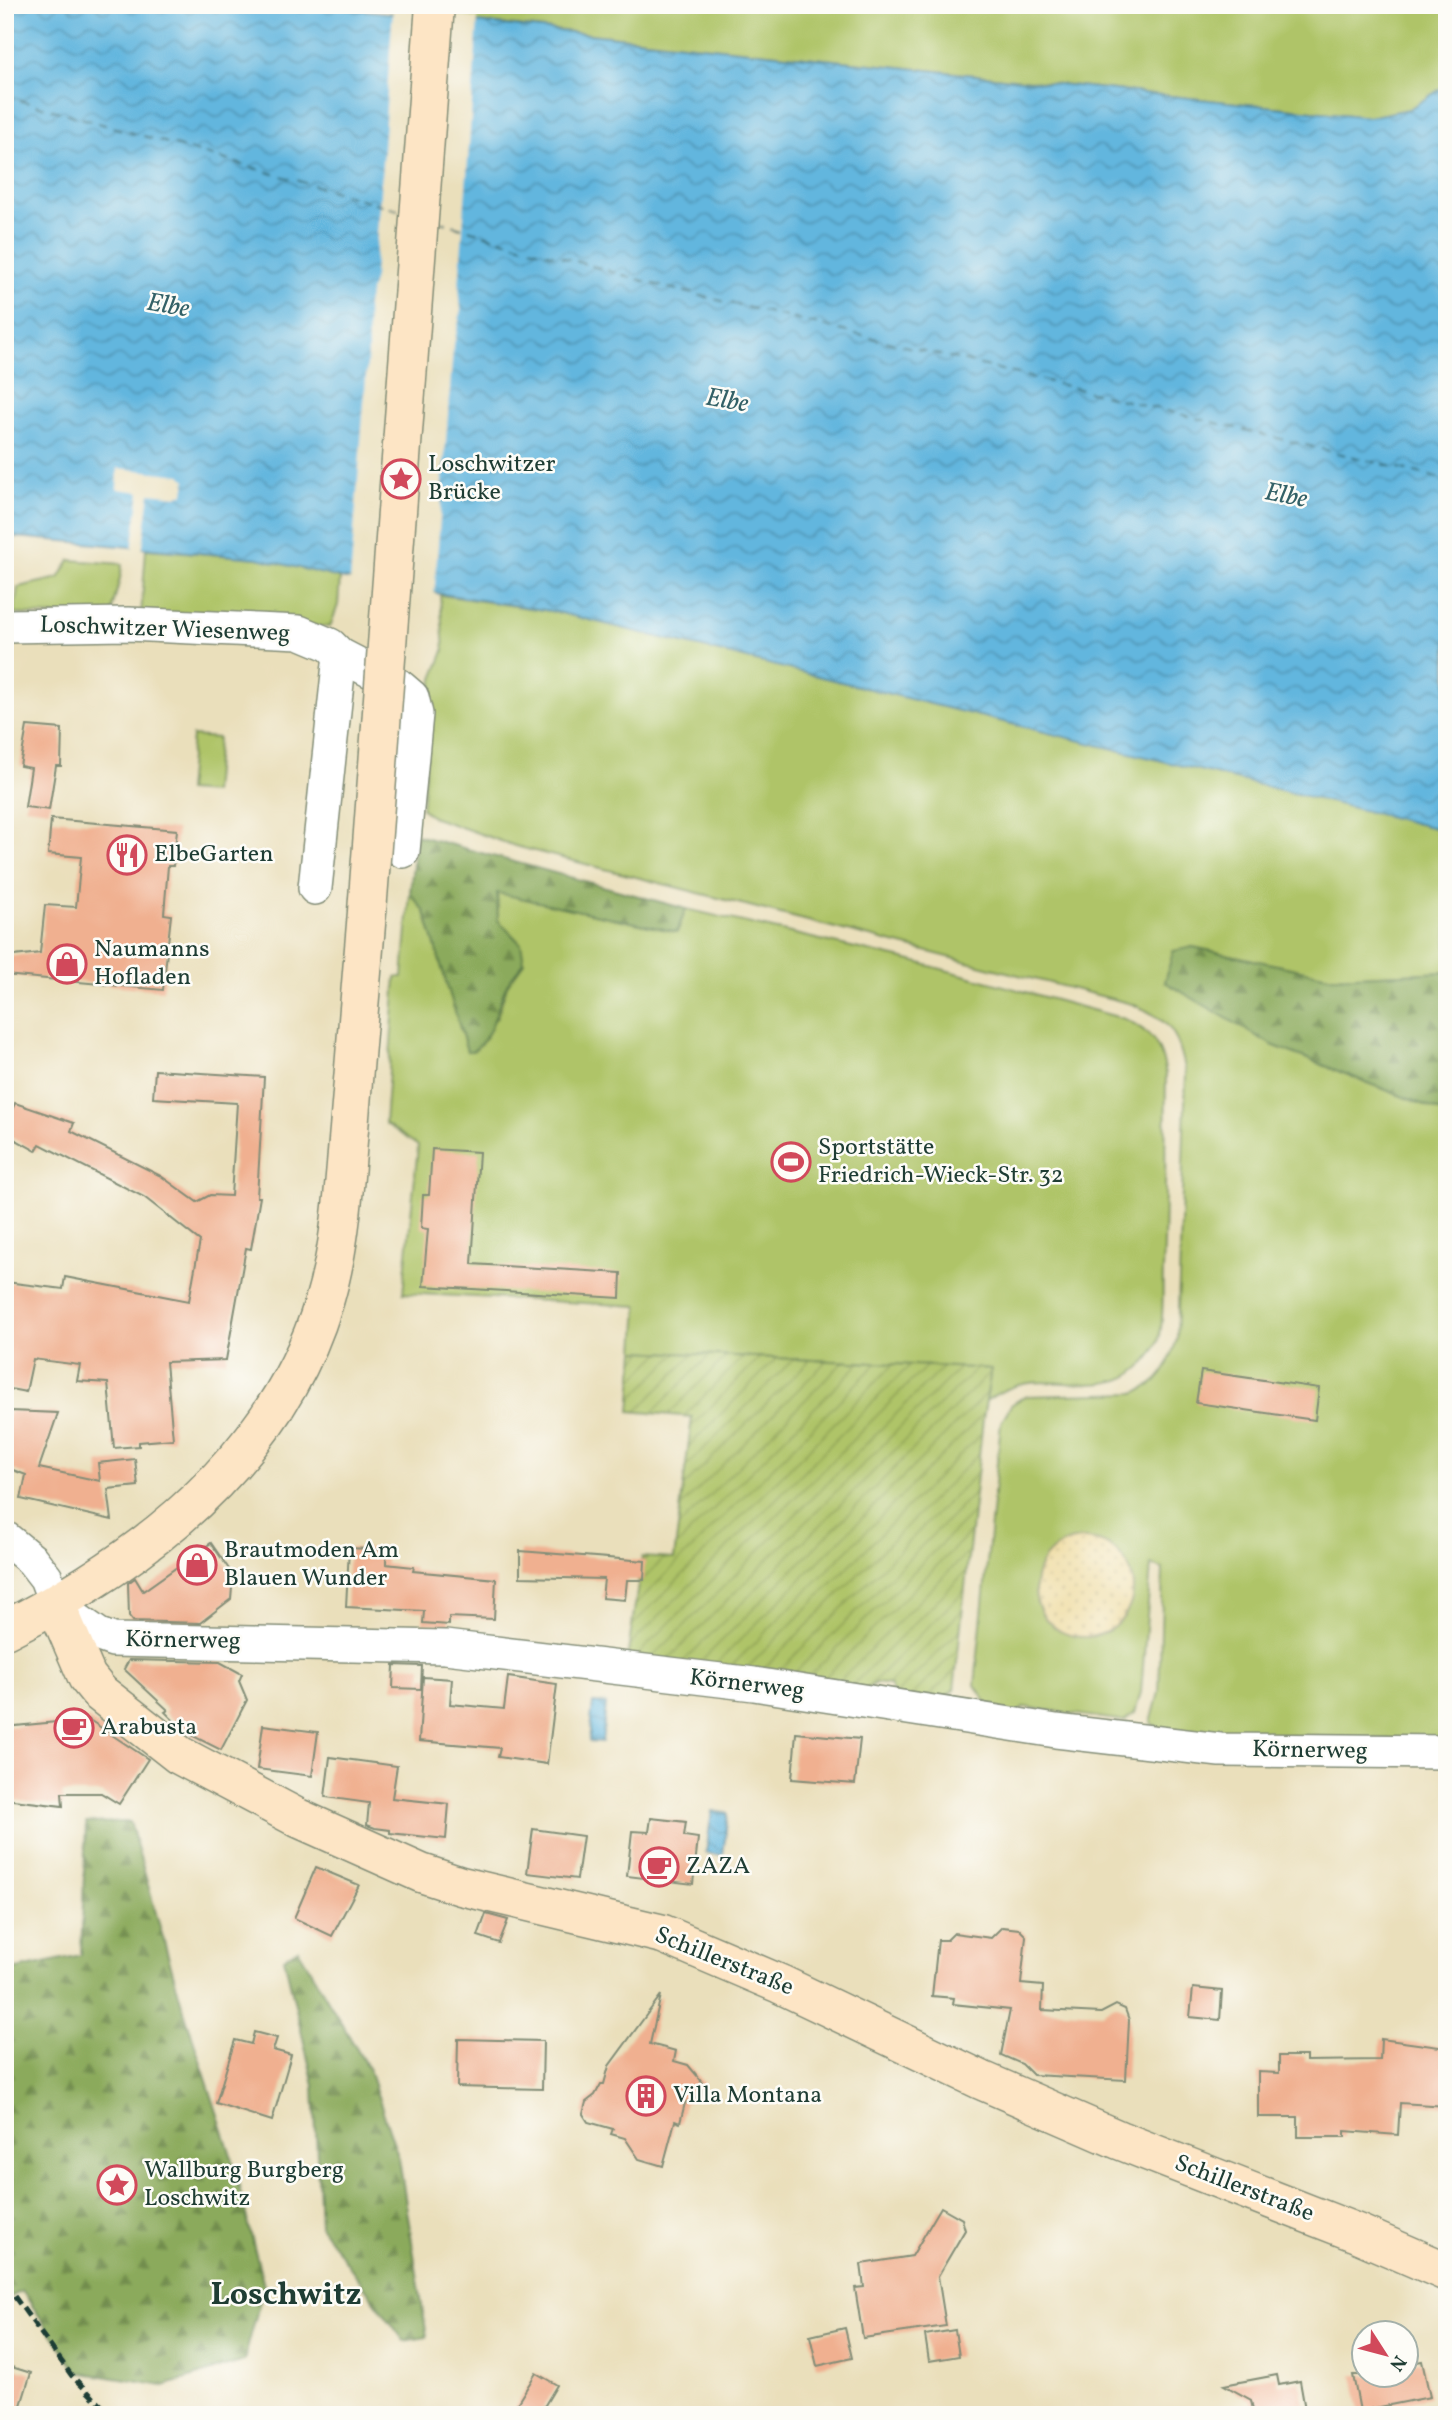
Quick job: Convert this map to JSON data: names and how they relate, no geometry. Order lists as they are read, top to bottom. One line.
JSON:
{"streets":{"main road":["Schillerstraße"],"street":["Loschwitzer Wiesenweg","Körnerweg"]},"crossings":[["Körnerweg","Schillerstraße"]],"districts":["Loschwitz"],"water":["Elbe"],"places":{"place":["Loschwitzer Brücke","Wallburg Burgberg Loschwitz"],"restaurant":["ElbeGarten"],"shop":["Naumanns Hofladen","Brautmoden Am Blauen Wunder"],"sports":["Sportstätte Friedrich-Wieck-Str. 32"],"cafe":["Arabusta","ZAZA"],"building":["Villa Montana"]},"north":"bottom right"}
